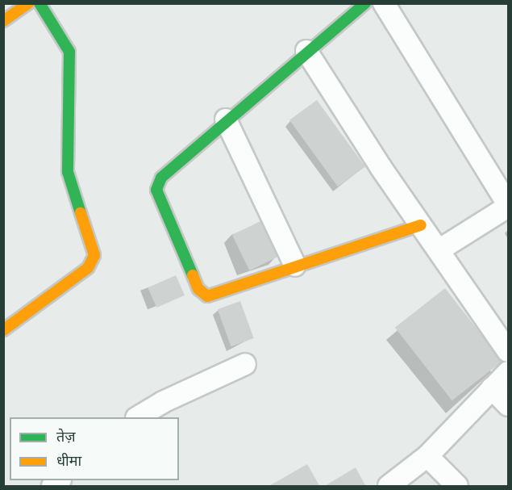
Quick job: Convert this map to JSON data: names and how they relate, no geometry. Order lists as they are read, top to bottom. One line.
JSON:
{"legend":["तेज़","धीमा"]}
